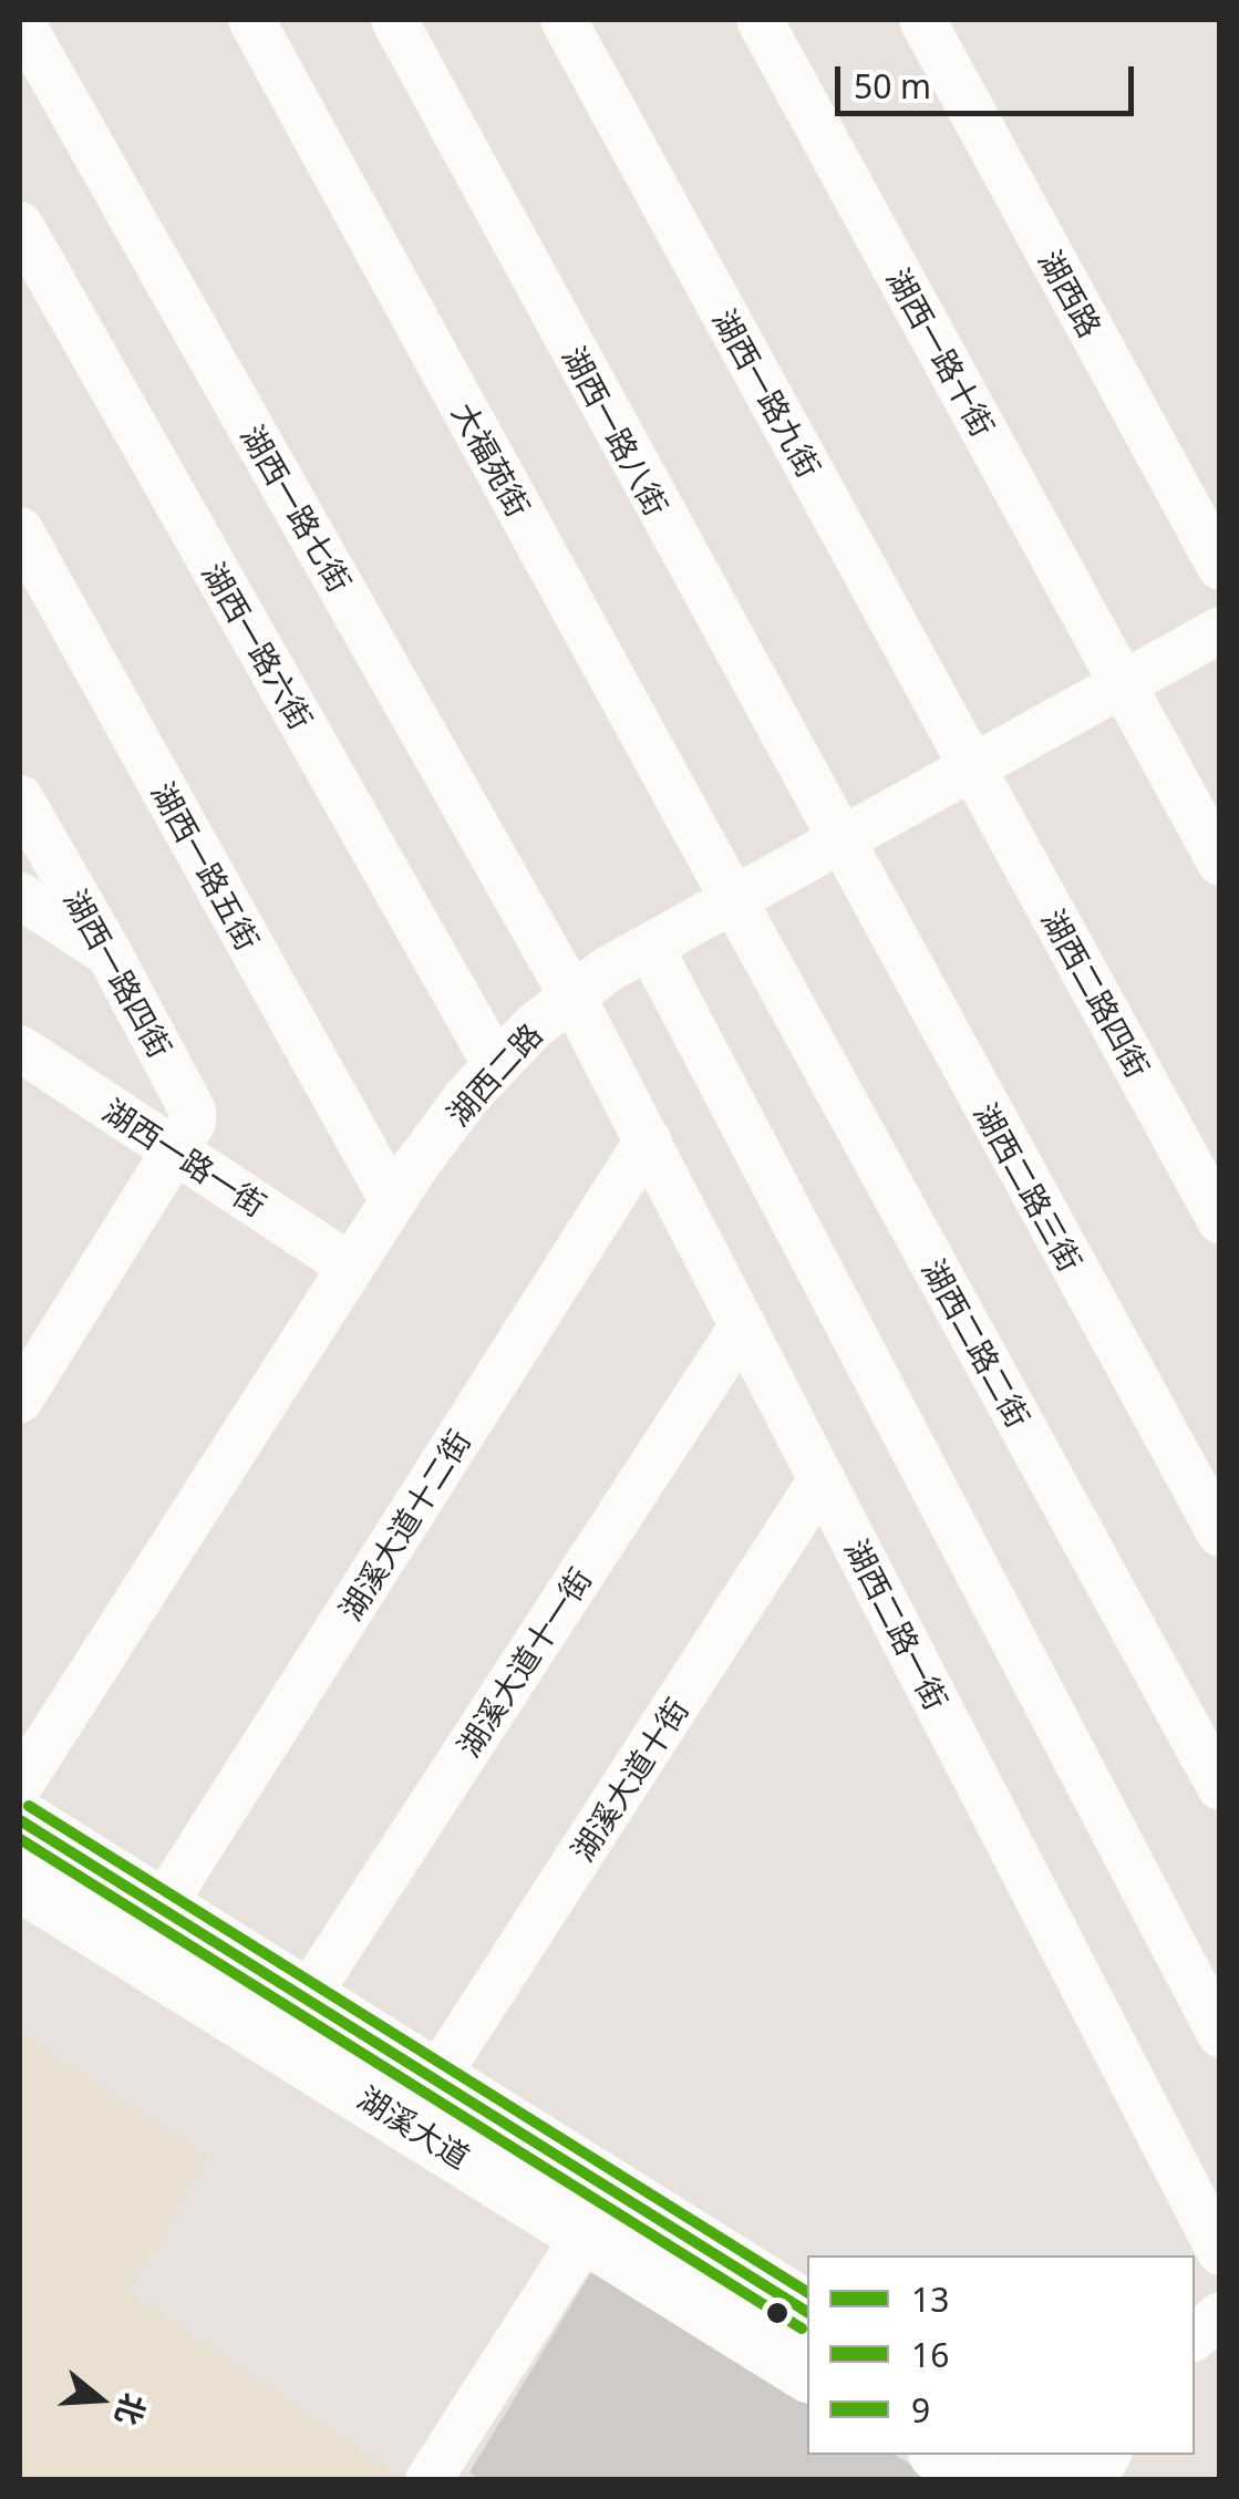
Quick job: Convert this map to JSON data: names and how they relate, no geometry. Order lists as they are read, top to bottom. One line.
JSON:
{"streets":{"street":["湖西路","湖西一路十街","湖西一路九街","湖西一路八街","大福苑街","湖西一路七街","湖西一路六街","湖西一路五街","湖西一路四街","湖西二路四街","湖西二路","湖西一路一街","湖西二路三街","湖西二路二街","湖溪大道十二街","湖西二路一街","湖溪大道十一街","湖溪大道十街","湖溪大道"]},"crossings":[["湖西一路十街","湖西二路"],["湖西一路九街","湖西二路四街"],["湖西一路九街","湖西二路"],["湖西一路八街","湖西二路"],["湖西一路八街","湖西二路三街"],["大福苑街","湖西二路"],["大福苑街","湖西二路二街"],["湖西一路七街","湖西二路"],["湖西一路七街","湖西二路一街"],["湖西一路六街","湖西二路"],["湖西一路五街","湖西二路"],["湖西一路四街","湖西一路一街"],["湖西二路四街","湖西二路"],["湖西二路","湖西一路一街"],["湖西二路","湖西二路三街"],["湖西二路","湖西二路二街"],["湖西二路","湖西二路一街"],["湖溪大道十二街","湖西二路一街"],["湖溪大道十二街","湖溪大道"],["湖西二路一街","湖溪大道十一街"],["湖西二路一街","湖溪大道十街"],["湖溪大道十一街","湖溪大道"],["湖溪大道十街","湖溪大道"]],"lines":["transit line 9","transit line 13","transit line 16"],"legend":["13","16","9"],"scale_bar":"50 m","north":"right"}
